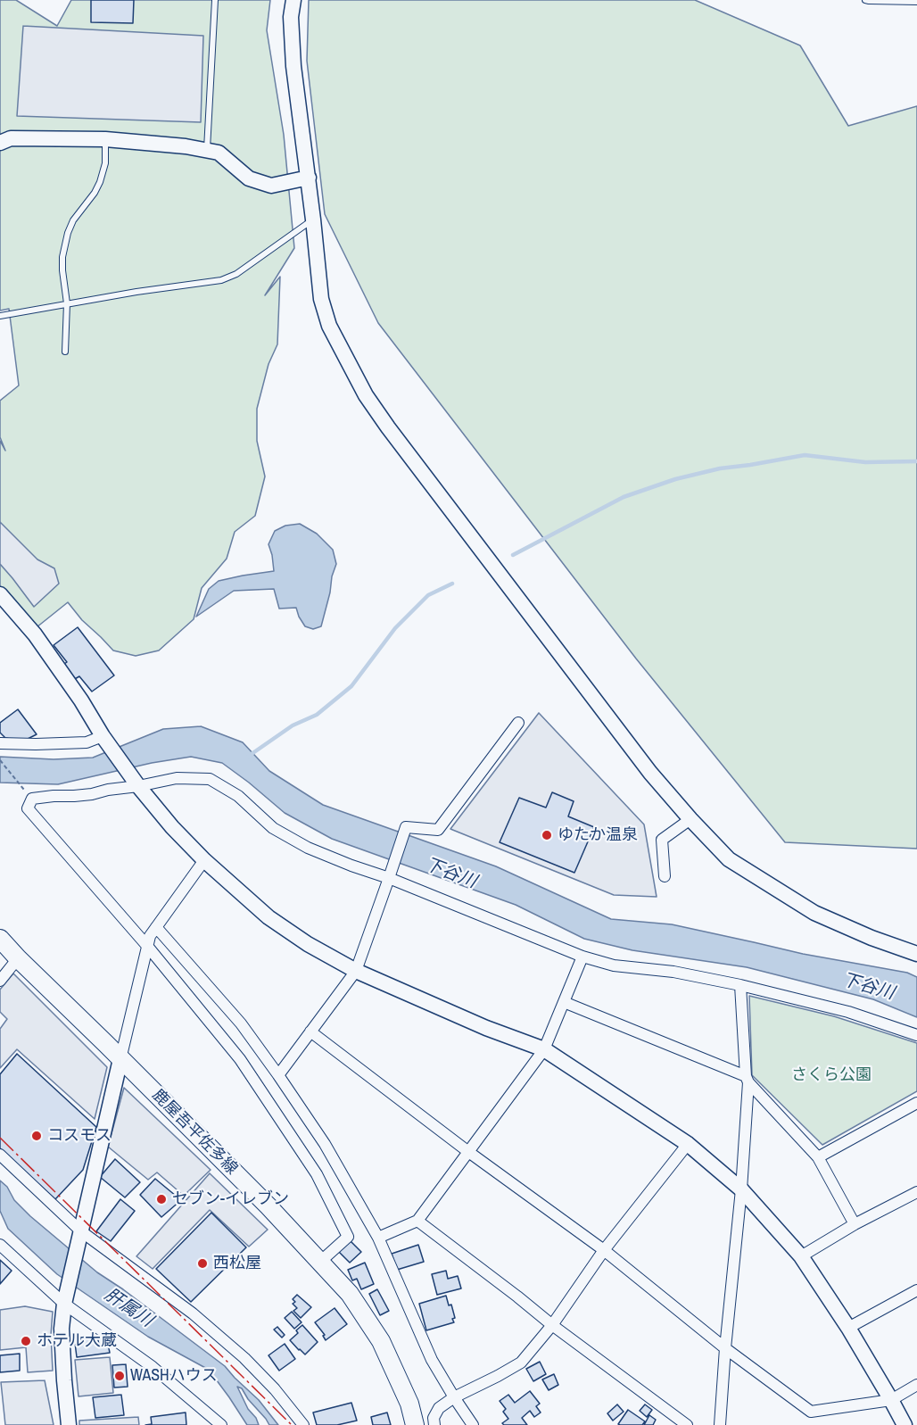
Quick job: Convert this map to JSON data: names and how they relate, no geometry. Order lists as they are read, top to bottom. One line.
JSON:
{"streets":{"main road":["鹿屋吾平佐多線"]},"water":["下谷川","肝属川"],"parks":["さくら公園"],"places":["ゆたか温泉","コスモス","セブン-イレブン","西松屋","ホテル大蔵","WASHハウス"]}
